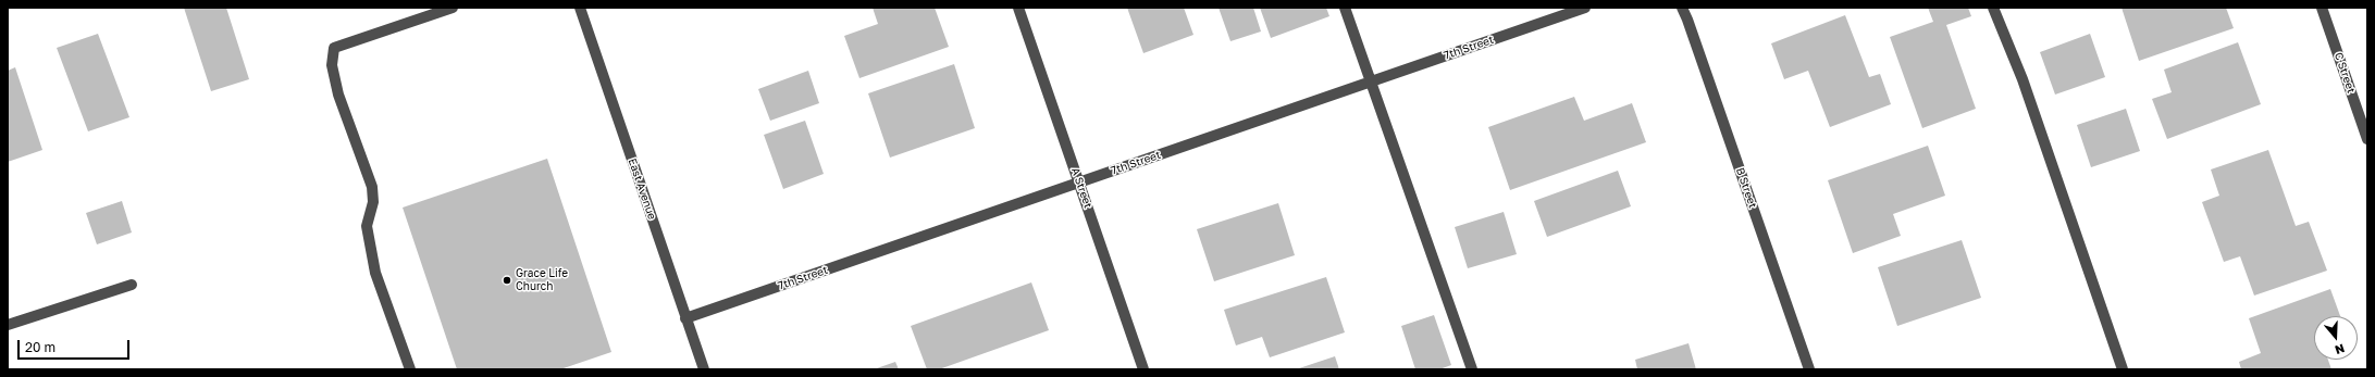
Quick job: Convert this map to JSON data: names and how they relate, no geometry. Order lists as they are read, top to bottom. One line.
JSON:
{"streets":{"street":["7th Street","C Street","A Street","B Street","East Avenue"]},"crossings":[["7th Street","A Street"],["7th Street","East Avenue"]],"places":["Grace Life Church"],"scale_bar":"20 m","north":"bottom"}
